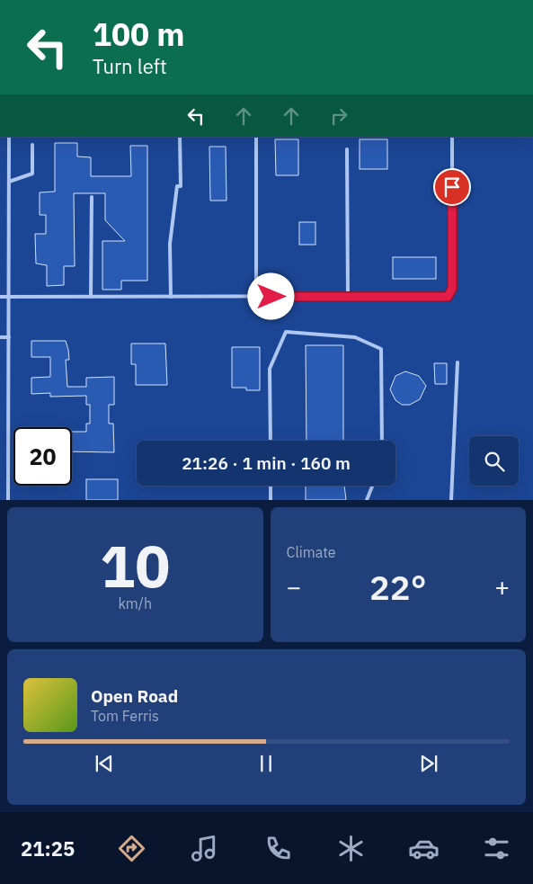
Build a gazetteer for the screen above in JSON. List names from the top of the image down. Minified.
{"page":{"turn":["100 m","Turn left"],"limit":"20","trip":"21:26 · 1 min · 160 m","tile":[["10","km/h"],"Climate"],"heat":["−","22°","+"],"song":["Open Road","Tom Ferris"],"tabs":"21:25"}}
